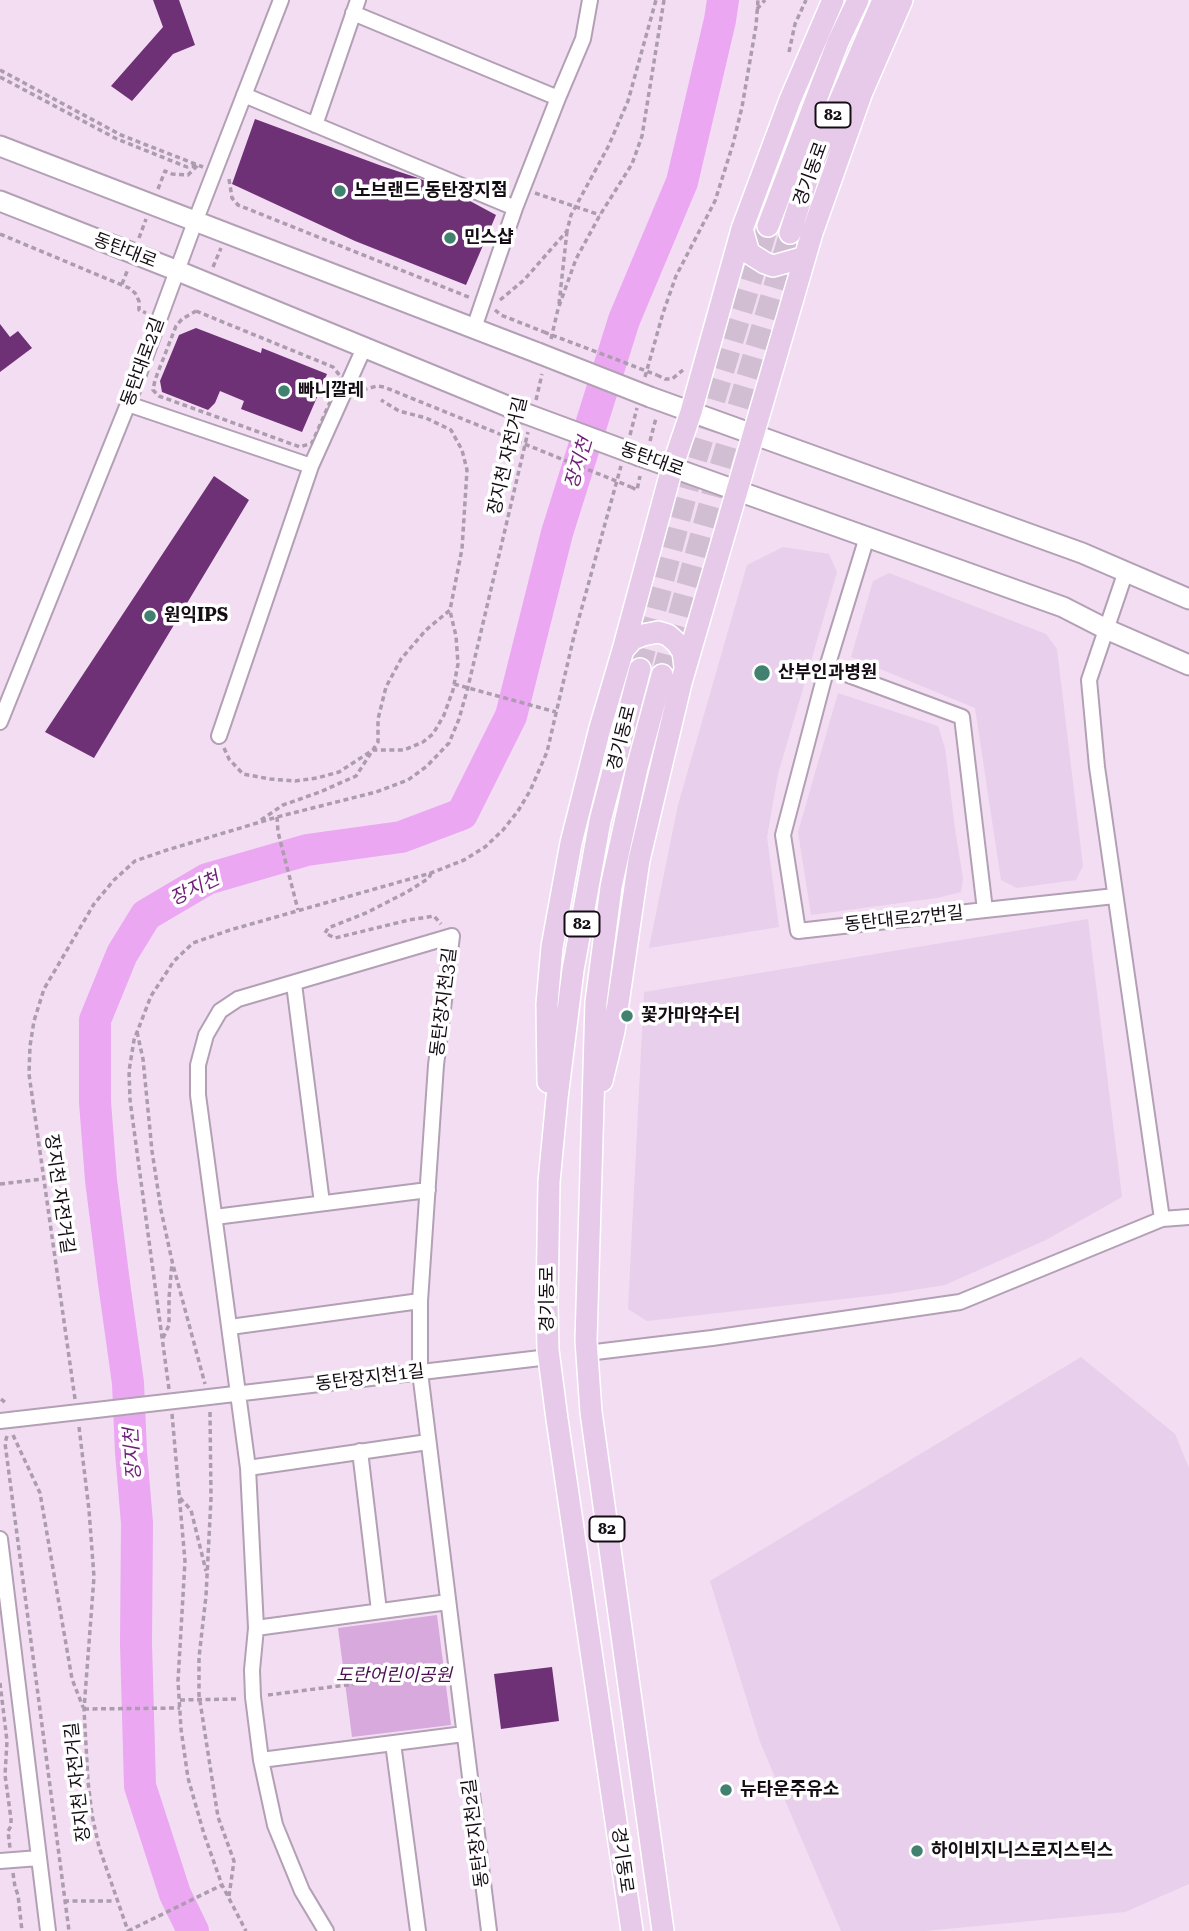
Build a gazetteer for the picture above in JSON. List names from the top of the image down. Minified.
{"streets":{"main road":["82","경기동로","동탄대로"],"street":["동탄대로2길","동탄대로27번길","동탄장지천3길","동탄장지천1길","동탄장지천2길"],"path":["장지천 자전거길"]},"crossings":[["경기동로","동탄장지천1길"],["동탄대로","동탄대로2길"],["동탄대로","장지천 자전거길"],["동탄대로","동탄대로27번길"],["동탄장지천3길","동탄장지천1길"],["동탄장지천3길","동탄장지천2길"],["동탄장지천1길","동탄장지천2길"]],"water":["장지천"],"parks":["도란어린이공원"],"places":["노브랜드 동탄장지점","민스샵","빠니깔레","원익IPS","산부인과병원","꽃가마약수터","뉴타운주유소","하이비지니스로지스틱스"]}
